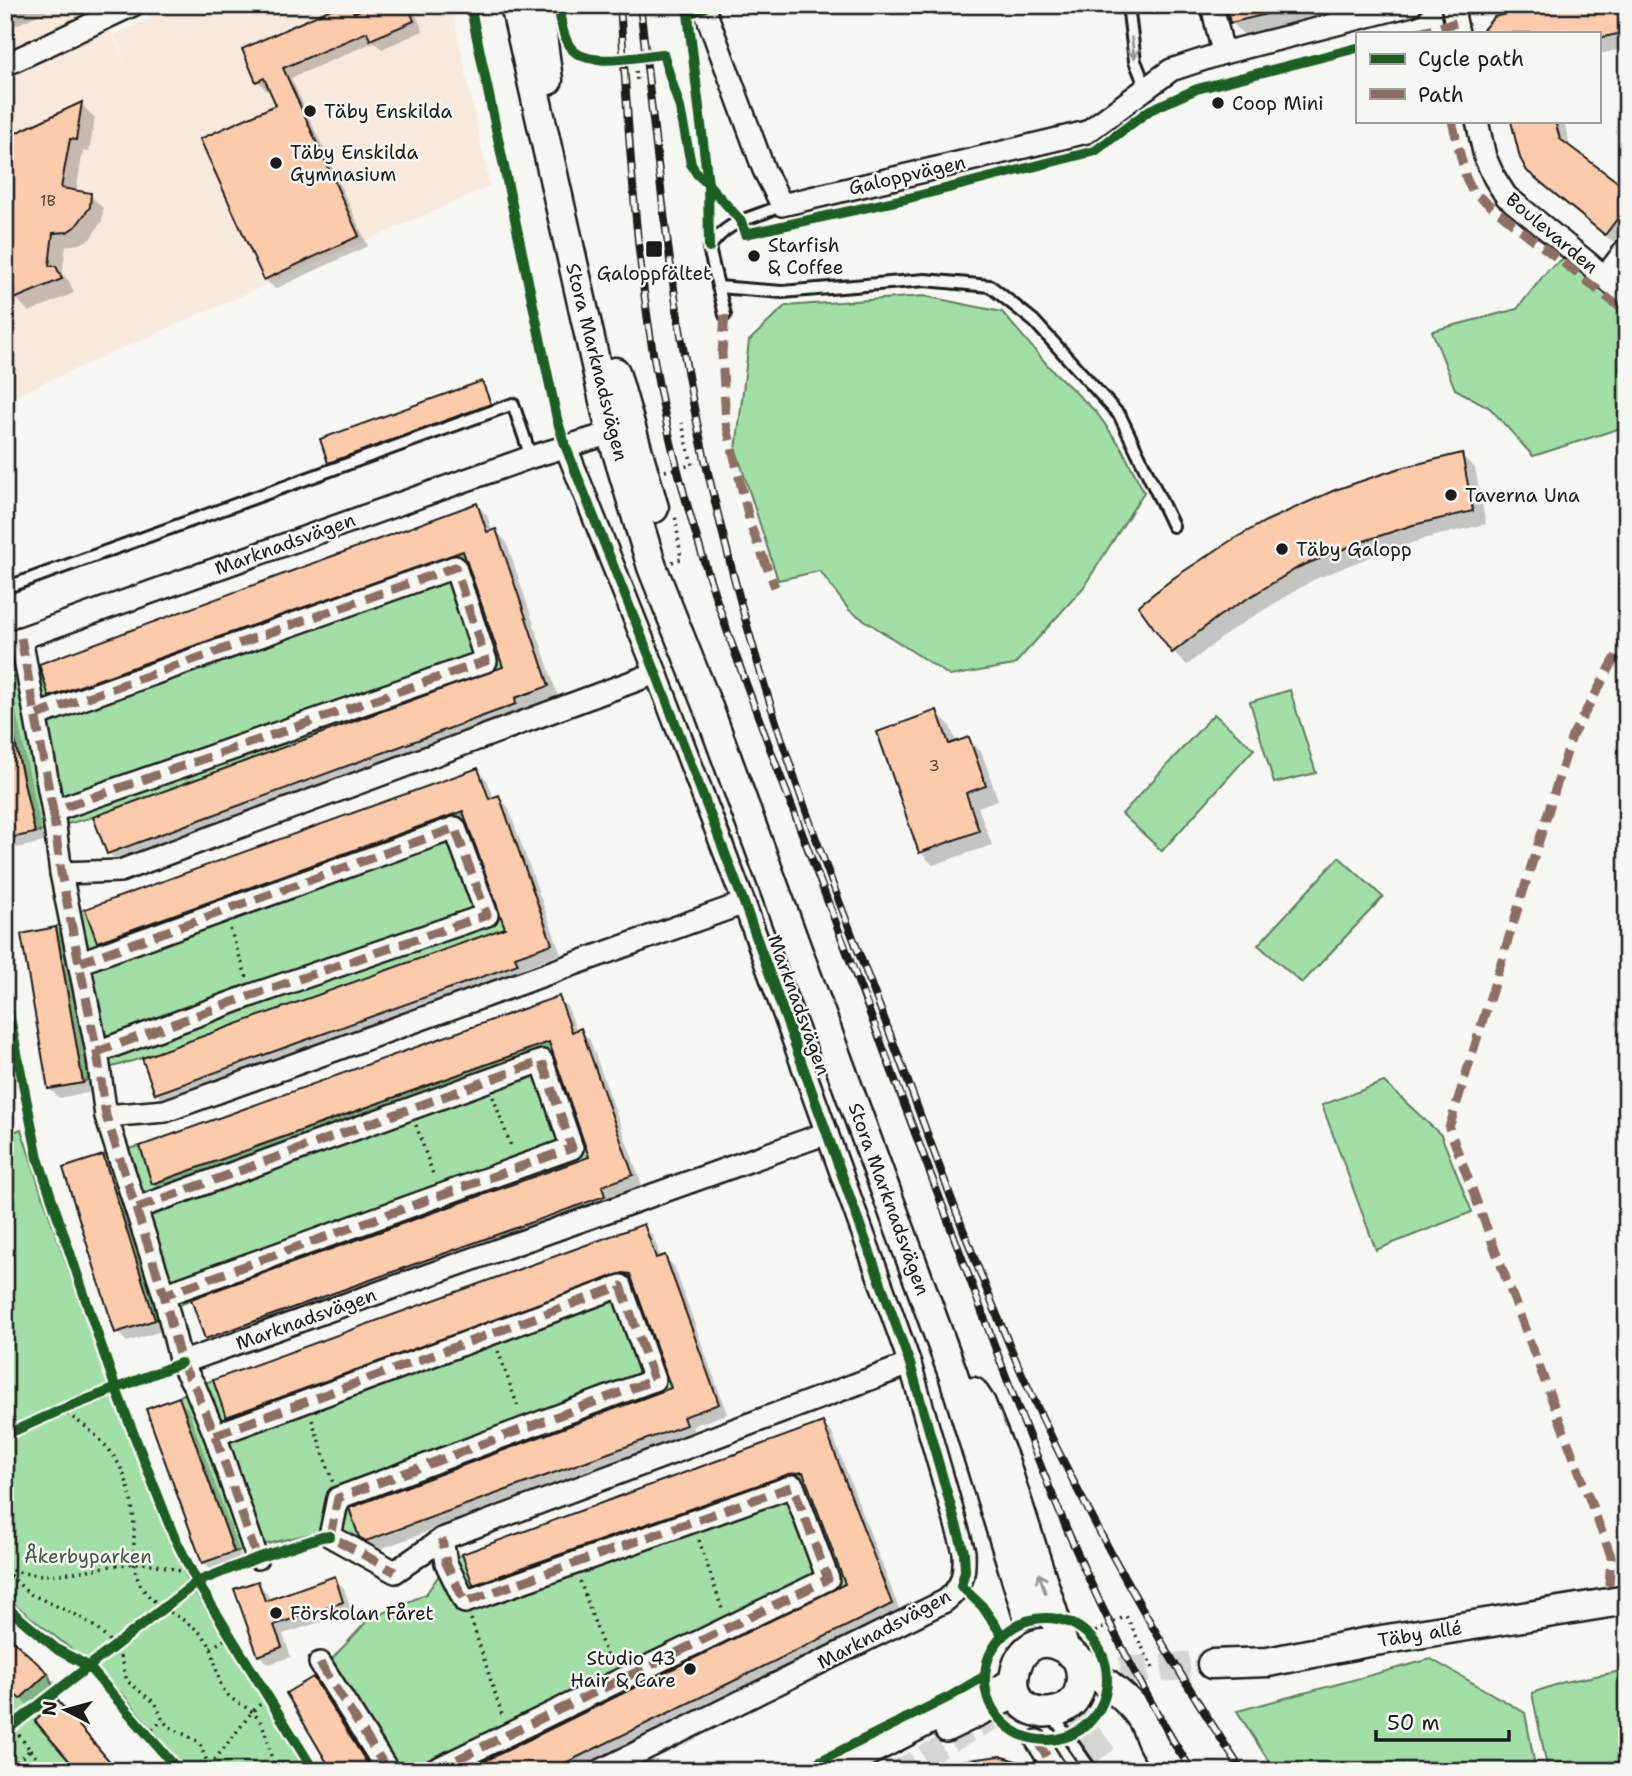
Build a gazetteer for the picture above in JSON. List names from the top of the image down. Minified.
{"streets":{"street":["Galoppvägen","Boulevarden","Stora Marknadsvägen","Marknadsvägen","Täby allé"]},"crossings":[["Stora Marknadsvägen","Marknadsvägen"]],"parks":["Åkerbyparken"],"places":{"other":["Coop Mini","Täby Enskilda","Täby Enskilda Gymnasium","Starfish & Coffee","Taverna Una","Täby Galopp","Förskolan Fåret","Studio 43 Hair & Care"],"transit":["Galoppfältet"]},"house_numbers":["1B","3"],"legend":["Cycle path","Path"],"scale_bar":"50 m","north":"left"}
